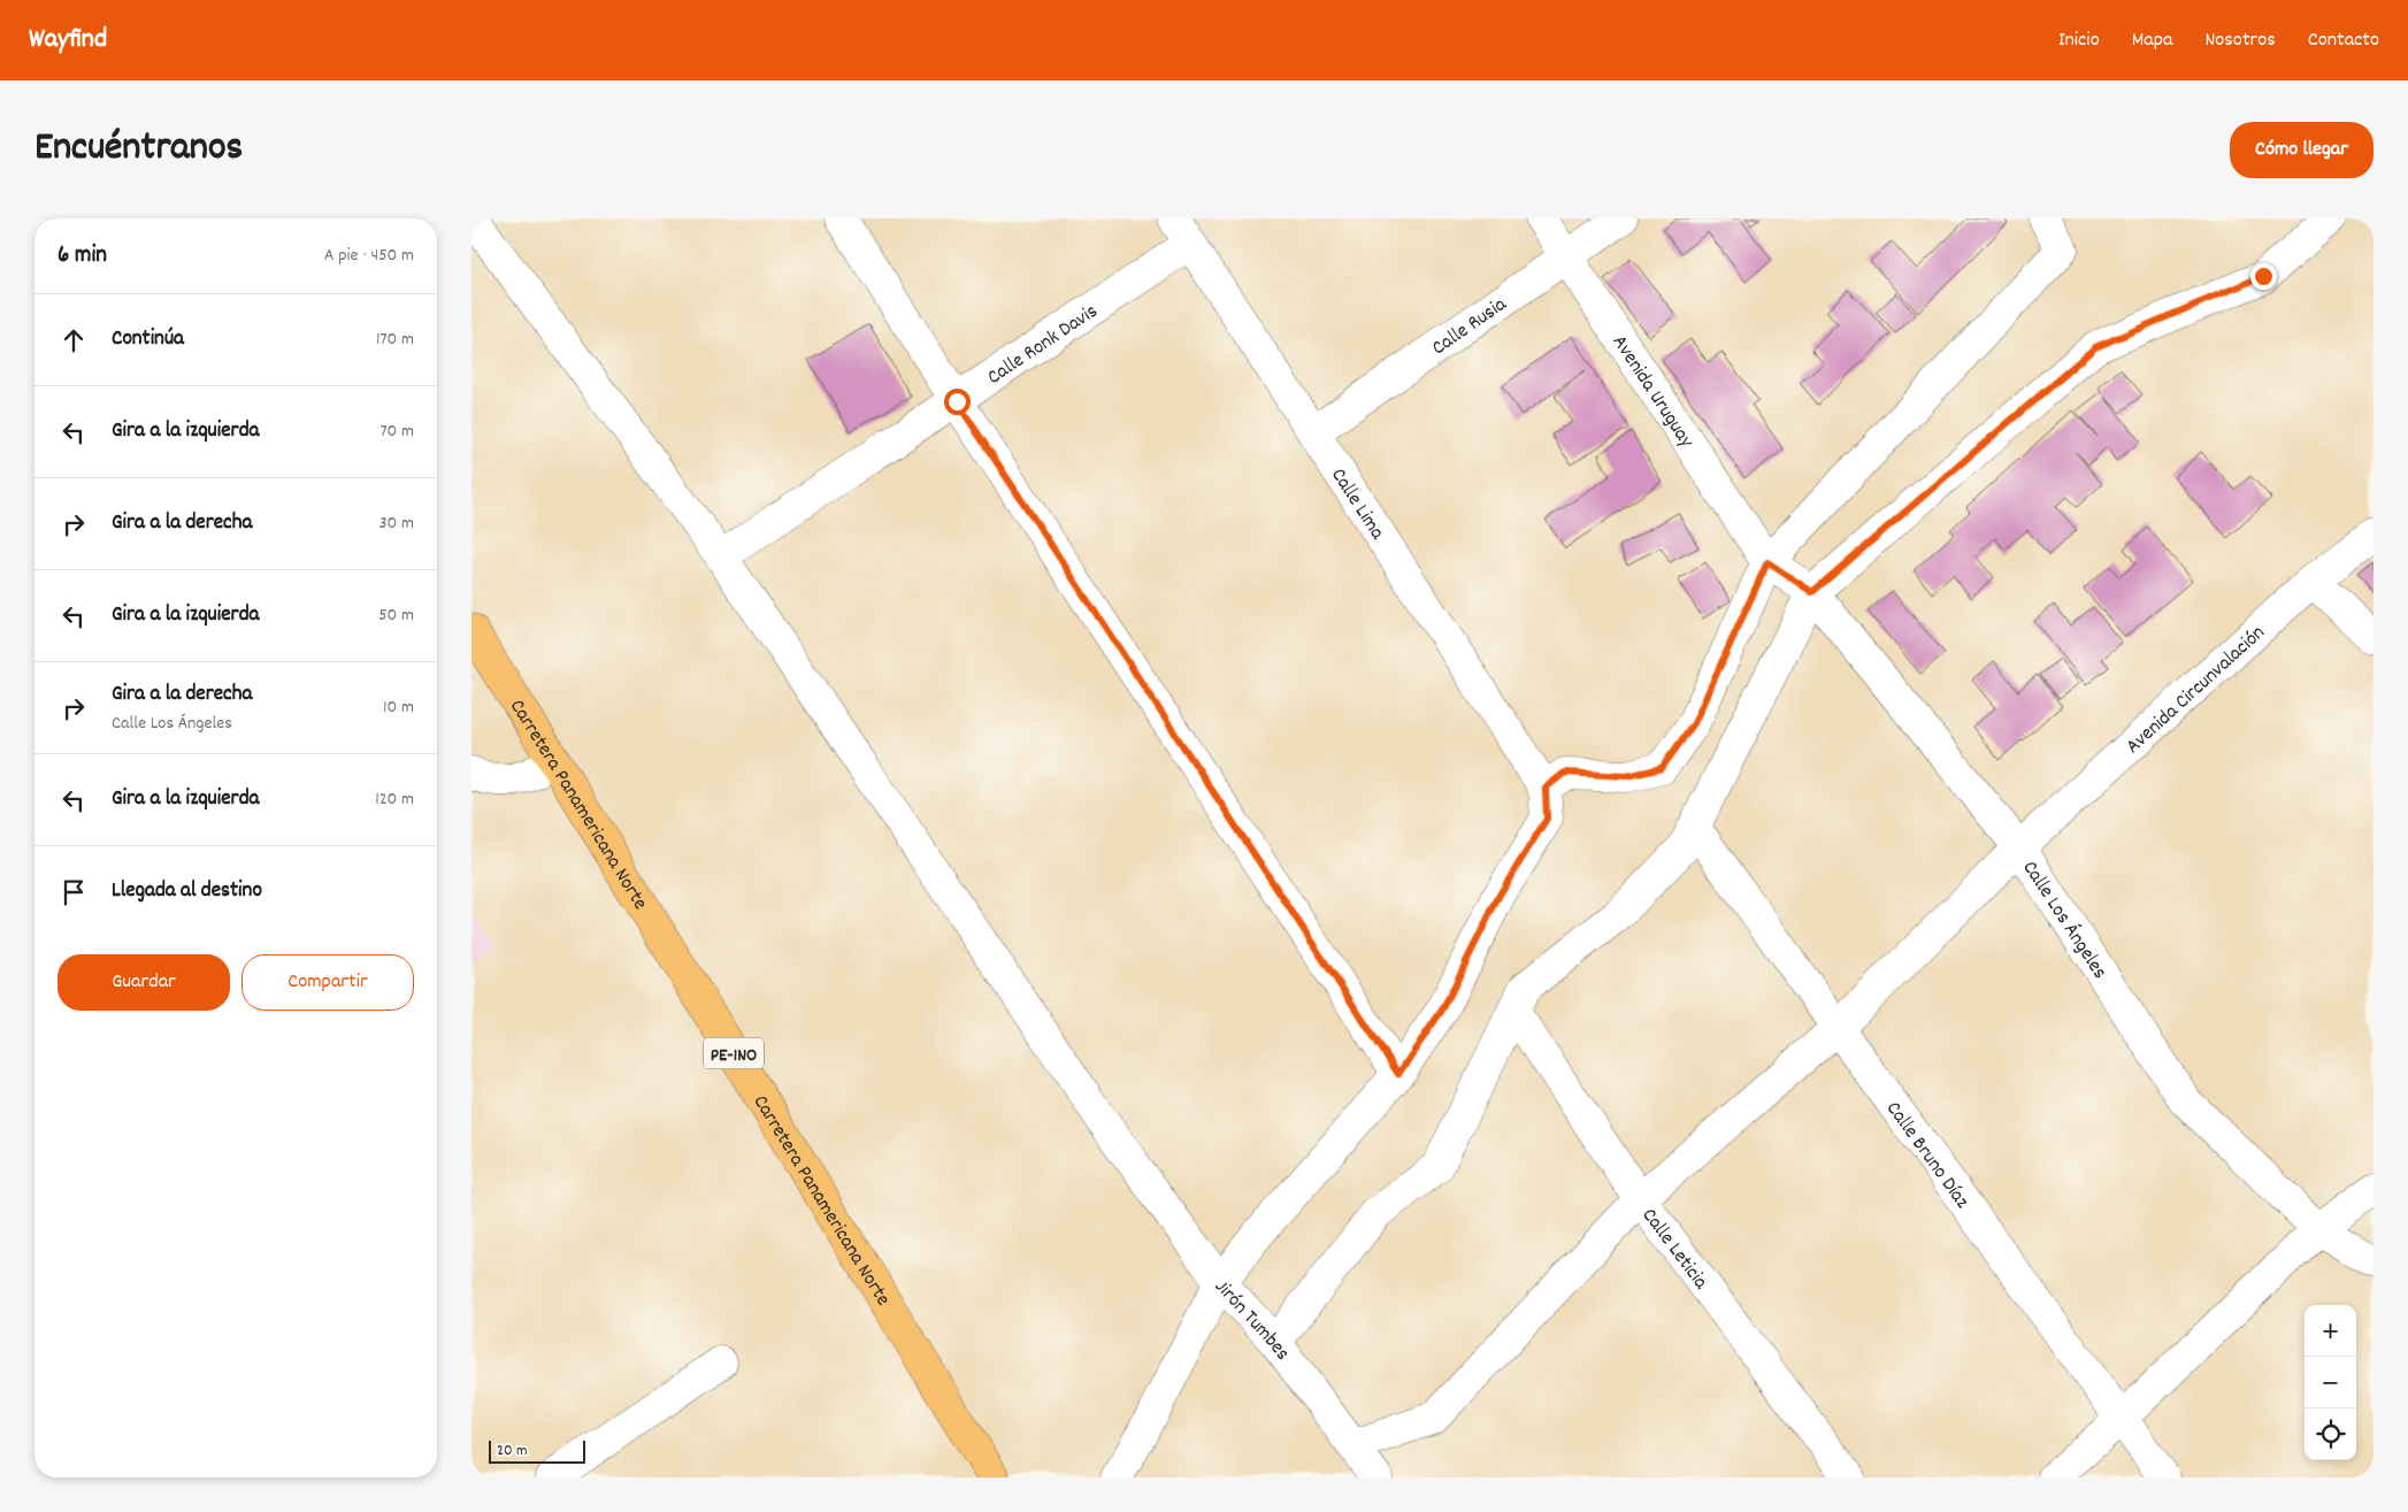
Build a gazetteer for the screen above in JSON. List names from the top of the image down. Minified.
{"streets":{"main road":["Carretera Panamericana Norte","PE-1NO"],"street":["Calle Rusia","Calle Ronk Davis","Avenida Uruguay","Calle Lima","Avenida Circunvalación","Calle Los Ángeles","Calle Bruno Díaz","Calle Leticia","Jirón Tumbes"]},"crossings":[["Calle Rusia","Avenida Uruguay"],["Calle Rusia","Calle Lima"],["Calle Ronk Davis","Calle Lima"],["Avenida Uruguay","Calle Los Ángeles"],["Avenida Circunvalación","Calle Los Ángeles"],["Avenida Circunvalación","Calle Bruno Díaz"],["Avenida Circunvalación","Calle Leticia"],["Avenida Circunvalación","Jirón Tumbes"]],"scale_bar":"20 m","page":{"header":"Wayfind","nav":["Inicio","Mapa","Nosotros","Contacto"],"title":"Encuéntranos","buttons":["Cómo llegar",["Guardar","Compartir"]],"heading":["6 min","A pie · 450 m"],"list":[["Continúa","170 m"],["Gira a la izquierda","70 m"],["Gira a la derecha","30 m"],["Gira a la izquierda","50 m"],["Gira a la derecha","Calle Los Ángeles","10 m"],["Gira a la izquierda","120 m"],"Llegada al destino"],"map_buttons":["+","−"],"scale":"20 m"}}
